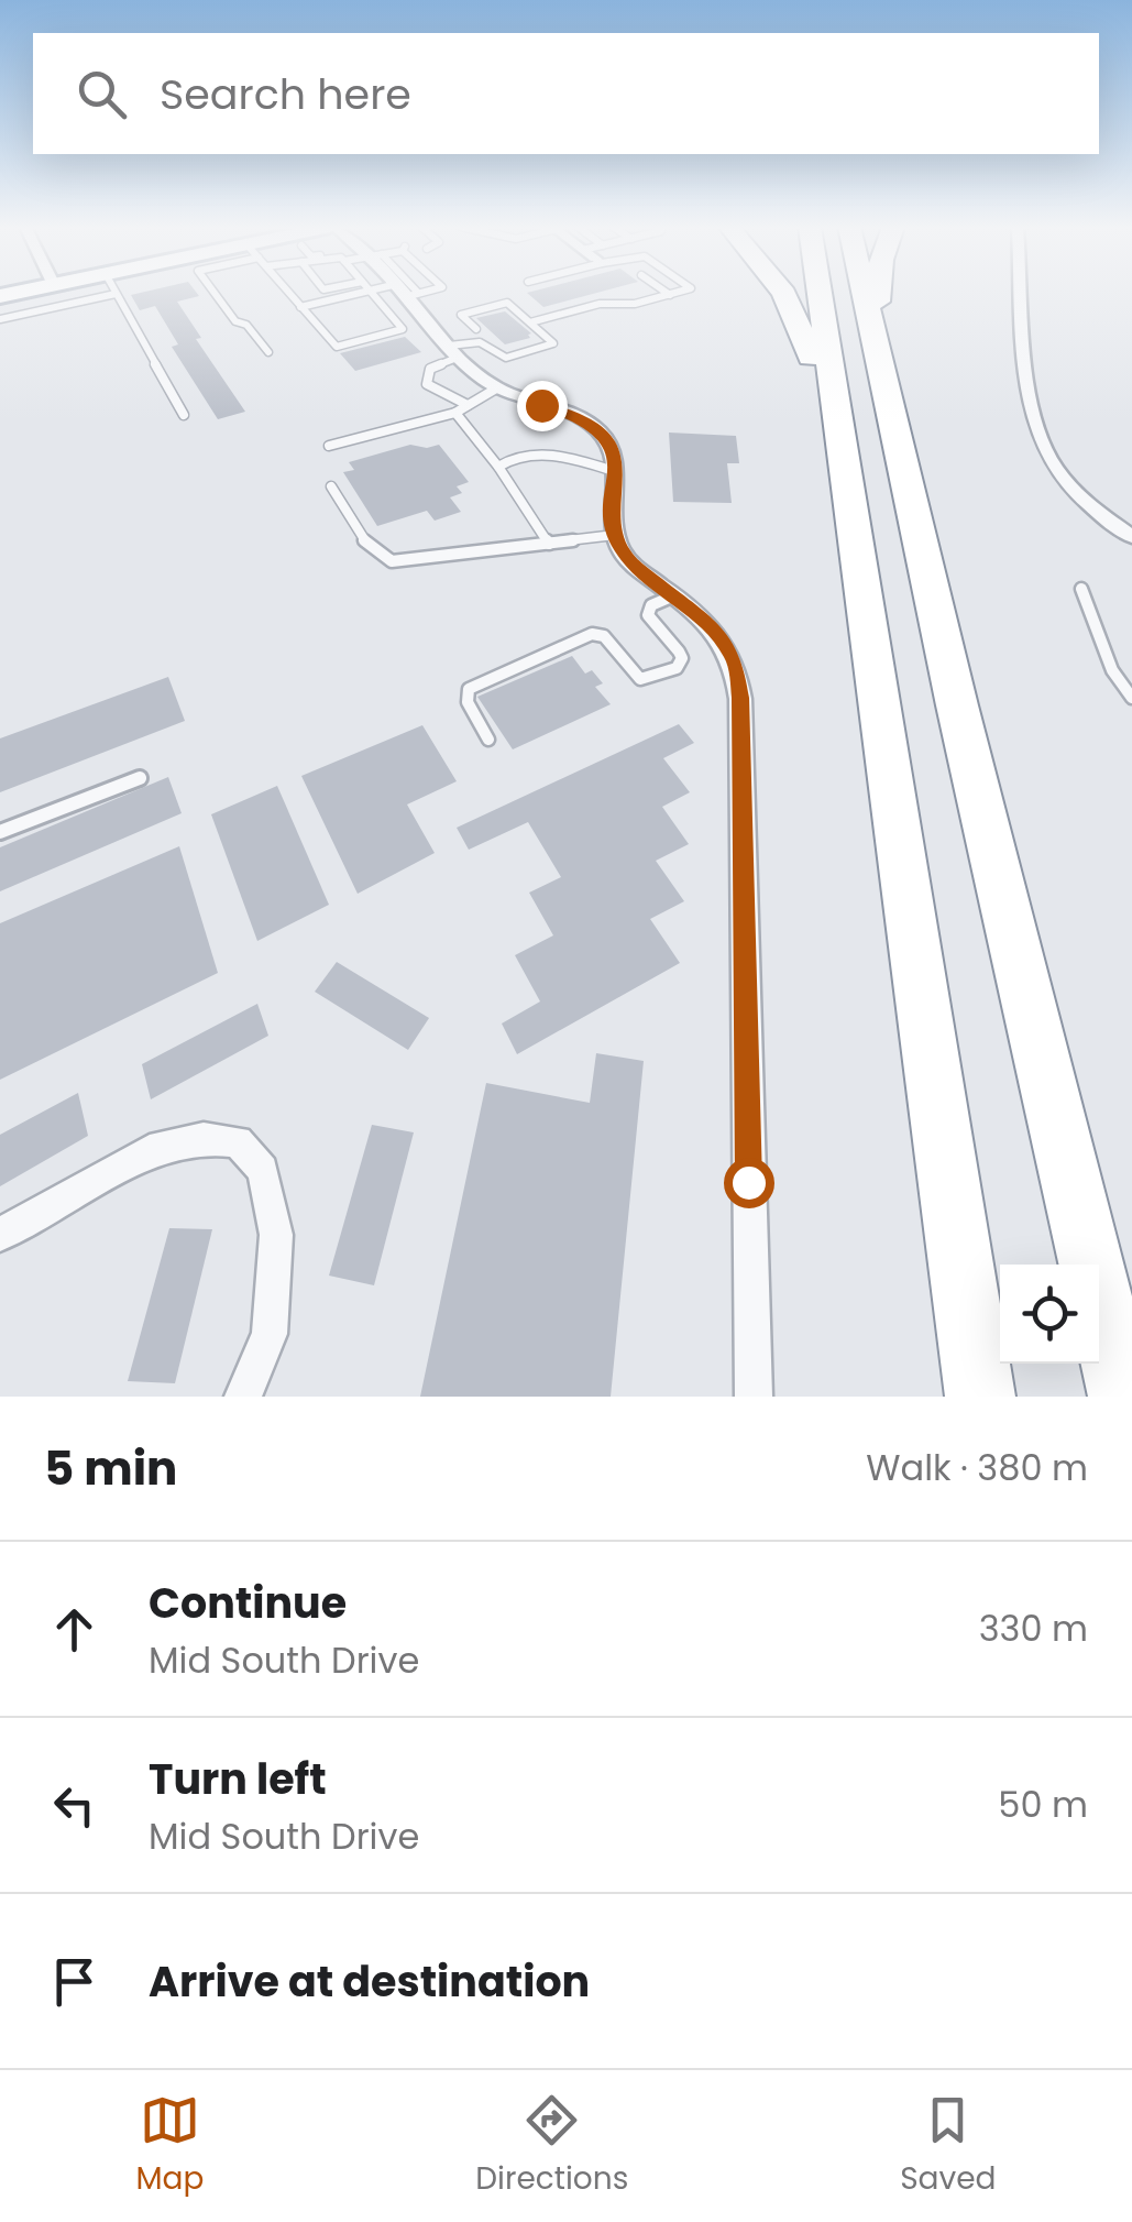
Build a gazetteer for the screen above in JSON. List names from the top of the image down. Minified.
{"page":{"search":"Search here","heading":["5 min","Walk · 380 m"],"list":[["Continue","Mid South Drive","330 m"],["Turn left","Mid South Drive","50 m"],"Arrive at destination"],"nav":["Map","Directions","Saved"]}}
